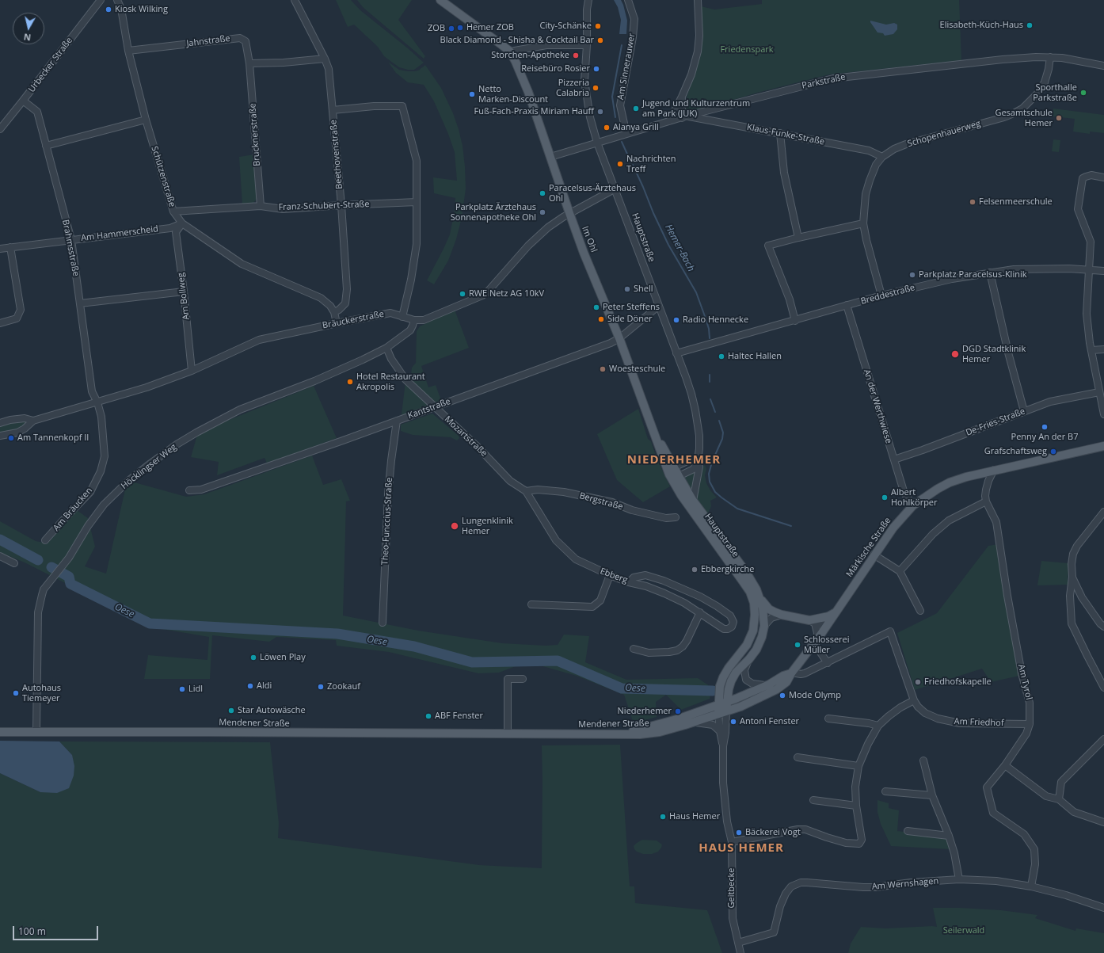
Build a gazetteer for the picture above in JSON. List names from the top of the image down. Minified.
{"streets":{"main road":["Hauptstraße","Im Ohl","Märkische Straße","Mendener Straße"],"street":["Jahnstraße","Urbecker Straße","Am Sinnerauwer","Parkstraße","Schopenhauerweg","Brucknerstraße","Klaus-Funke-Straße","Beethovenstraße","Schützenstraße","Franz-Schubert-Straße","Am Hammerscheid","Brahmsstraße","Breddestraße","Am Bollweg","Bräuckerstraße","An der Werthwiese","Kantstraße","De-Fries-Straße","Mozartstraße","Höcklingser Weg","Bergstraße","Am Bräucken","Theo-Funccius-Straße","Ebberg","Am Tyrol","Am Friedhof","Am Wernshagen","Geitbecke"]},"crossings":[["Jahnstraße","Brucknerstraße"],["Jahnstraße","Schützenstraße"],["Urbecker Straße","Brahmsstraße"],["Am Sinnerauwer","Parkstraße"],["Parkstraße","Schopenhauerweg"],["Parkstraße","Klaus-Funke-Straße"],["Parkstraße","Hauptstraße"],["Parkstraße","Im Ohl"],["Schopenhauerweg","Klaus-Funke-Straße"],["Brucknerstraße","Franz-Schubert-Straße"],["Beethovenstraße","Schützenstraße"],["Beethovenstraße","Franz-Schubert-Straße"],["Schützenstraße","Franz-Schubert-Straße"],["Schützenstraße","Am Hammerscheid"],["Schützenstraße","Am Bollweg"],["Schützenstraße","Bräuckerstraße"],["Am Hammerscheid","Brahmsstraße"],["Am Hammerscheid","Am Bollweg"],["Hauptstraße","Im Ohl"],["Hauptstraße","Breddestraße"],["Hauptstraße","Bräuckerstraße"],["Hauptstraße","Kantstraße"],["Hauptstraße","Märkische Straße"],["Hauptstraße","Mendener Straße"],["Hauptstraße","Geitbecke"],["Im Ohl","Bräuckerstraße"],["Im Ohl","Kantstraße"],["Brahmsstraße","Bräuckerstraße"],["Brahmsstraße","Am Bräucken"],["Breddestraße","An der Werthwiese"],["Am Bollweg","Bräuckerstraße"],["Bräuckerstraße","Höcklingser Weg"],["Bräuckerstraße","Am Bräucken"],["An der Werthwiese","De-Fries-Straße"],["An der Werthwiese","Märkische Straße"],["Kantstraße","Mozartstraße"],["Kantstraße","Theo-Funccius-Straße"],["Mozartstraße","Höcklingser Weg"],["Mozartstraße","Bergstraße"],["Mozartstraße","Ebberg"],["Höcklingser Weg","Mendener Straße"],["Bergstraße","Ebberg"],["Märkische Straße","Am Tyrol"],["Märkische Straße","Mendener Straße"],["Märkische Straße","Geitbecke"],["Am Tyrol","Am Friedhof"],["Am Tyrol","Am Wernshagen"],["Mendener Straße","Geitbecke"],["Am Wernshagen","Geitbecke"]],"districts":["NIEDERHEMER","HAUS HEMER"],"water":["Hemer-Bach","Oese"],"parks":["Friedenspark","Seilerwald"],"places":["Kiosk Wilking","Elisabeth-Küch-Haus","City-Schänke","Hemer ZOB","ZOB","Black Diamond - Shisha & Cocktail Bar","Storchen-Apotheke","Reisebüro Rosier","Pizzeria Calabria","Sporthalle Parkstraße","Netto Marken-Discount","Jugend und Kulturzentrum am Park (JUK)","Fuß-Fach-Praxis Miriam Hauff","Gesamtschule Hemer","Alanya Grill","Nachrichten Treff","Paracelsus-Ärztehaus Ohl","Felsenmeerschule","Parkplatz Ärztehaus Sonnenapotheke Ohl","Parkplatz Paracelsus-Klinik","Shell","RWE Netz AG 10kV","Peter Steffens","Side Döner","Radio Hennecke","DGD Stadtklinik Hemer","Haltec Hallen","Woesteschule","Hotel Restaurant Akropolis","Penny An der B7","Am Tannenkopf II","Grafschaftsweg","Albert Hohlkörper","Lungenklinik Hemer","Ebbergkirche","Schlosserei Müller","Löwen Play","Friedhofskapelle","Aldi","Zookauf","Lidl","Autohaus Tiemeyer","Mode Olymp","Star Autowäsche","Niederhemer","ABF Fenster","Antoni Fenster","Haus Hemer","Bäckerei Vogt"],"scale_bar":"100 m","north":"bottom"}
